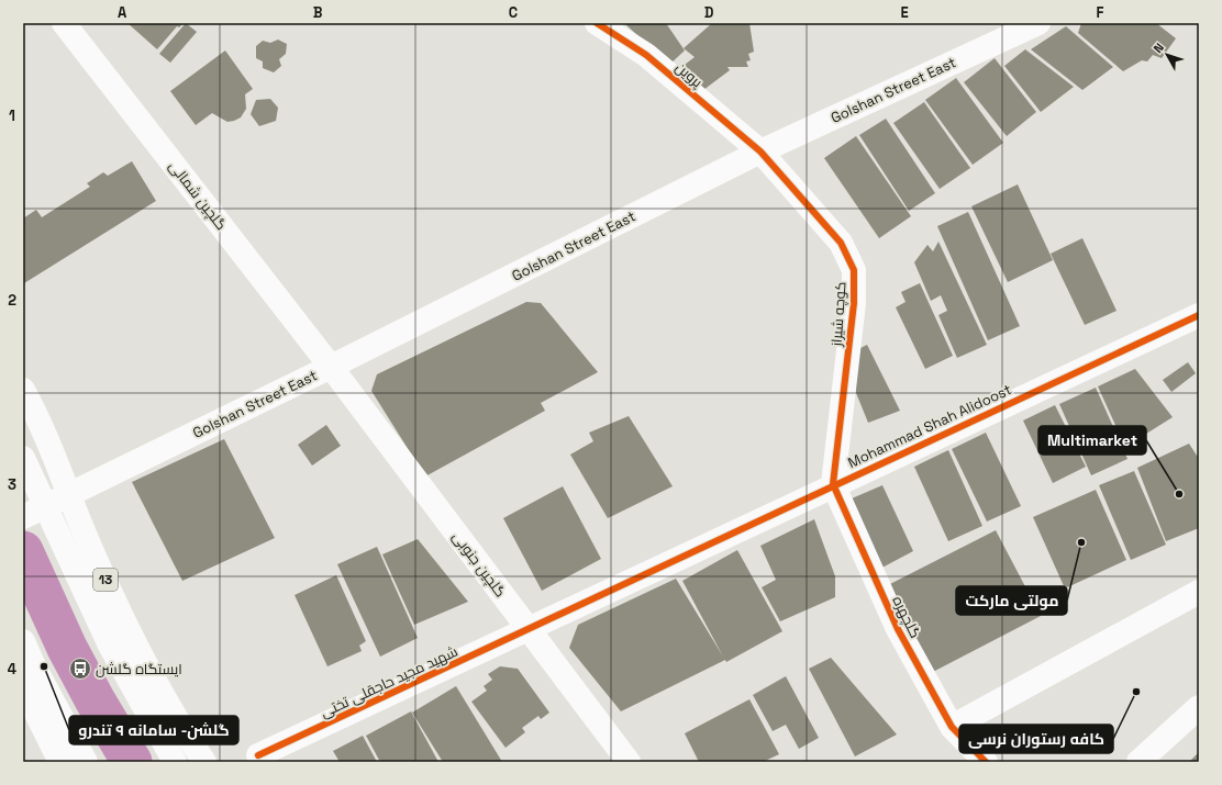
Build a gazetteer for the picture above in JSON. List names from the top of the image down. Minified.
{"streets":{"main road":["پروین","Golshan Street East","گلچین شمالی","کوچه شیراز","Mohammad Shah Alidoost","گلچین جنوبی","13","گلچهره","شهید مجید حاجقلی تختی"]},"crossings":[["پروین","Golshan Street East"],["پروین","کوچه شیراز"],["Golshan Street East","گلچین شمالی"],["Golshan Street East","کوچه شیراز"],["Golshan Street East","گلچین جنوبی"],["گلچین شمالی","گلچین جنوبی"],["کوچه شیراز","Mohammad Shah Alidoost"],["کوچه شیراز","گلچهره"],["Mohammad Shah Alidoost","گلچین جنوبی"],["Mohammad Shah Alidoost","گلچهره"],["Mohammad Shah Alidoost","شهید مجید حاجقلی تختی"],["گلچین جنوبی","شهید مجید حاجقلی تختی"]],"places":{"other":["Multimarket","مولتی مارکت","گلشن- سامانه ۹ تندرو","کافه رستوران نرسی"],"bus stop":["ایستگاه گلشن"]},"north":"top left","grid":{"columns":["A","B","C","D","E","F"],"rows":["1","2","3","4"]}}
